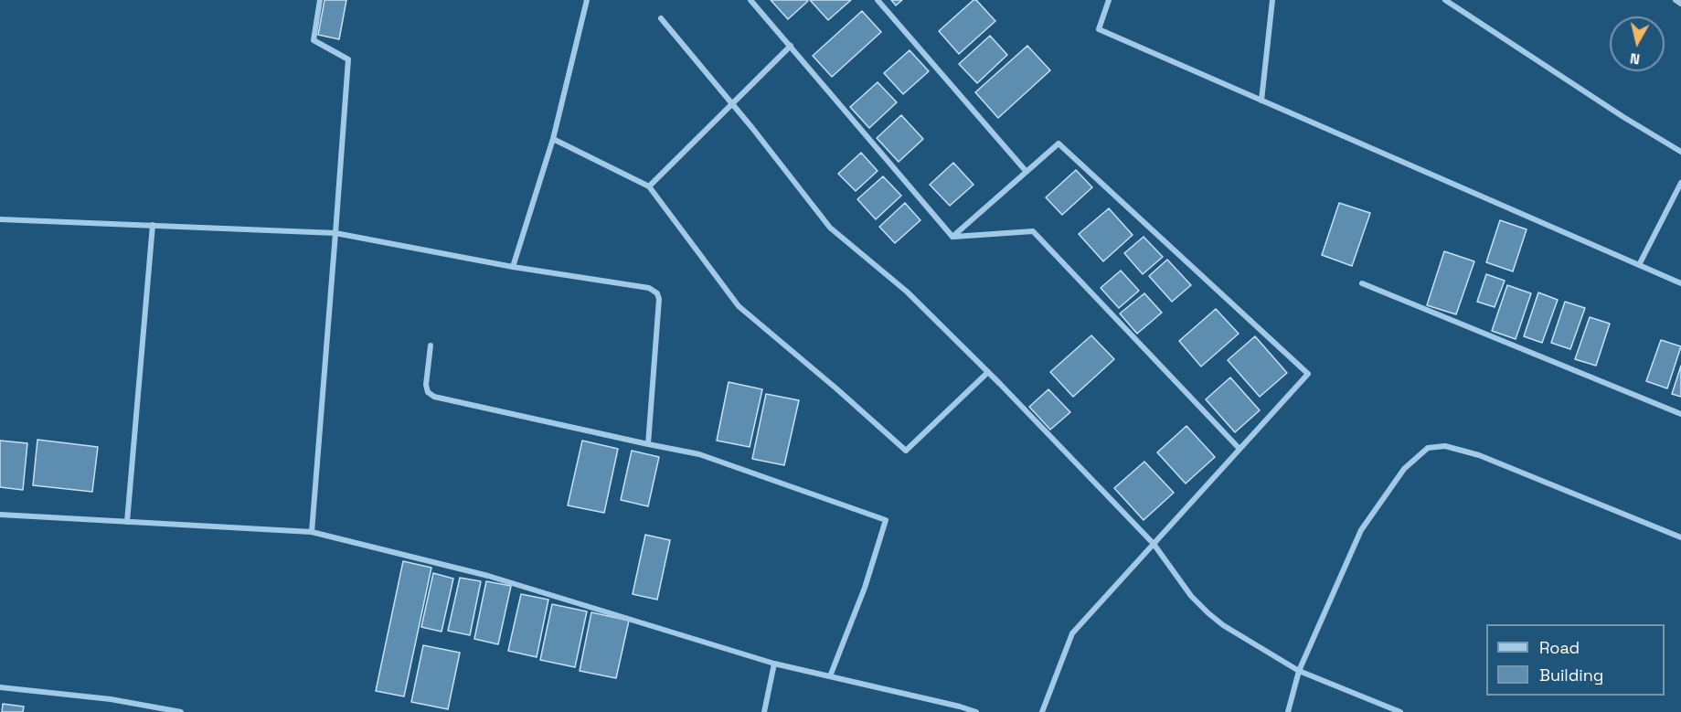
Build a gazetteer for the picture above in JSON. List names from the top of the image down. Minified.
{"legend":["Road","Building"],"north":"bottom"}
